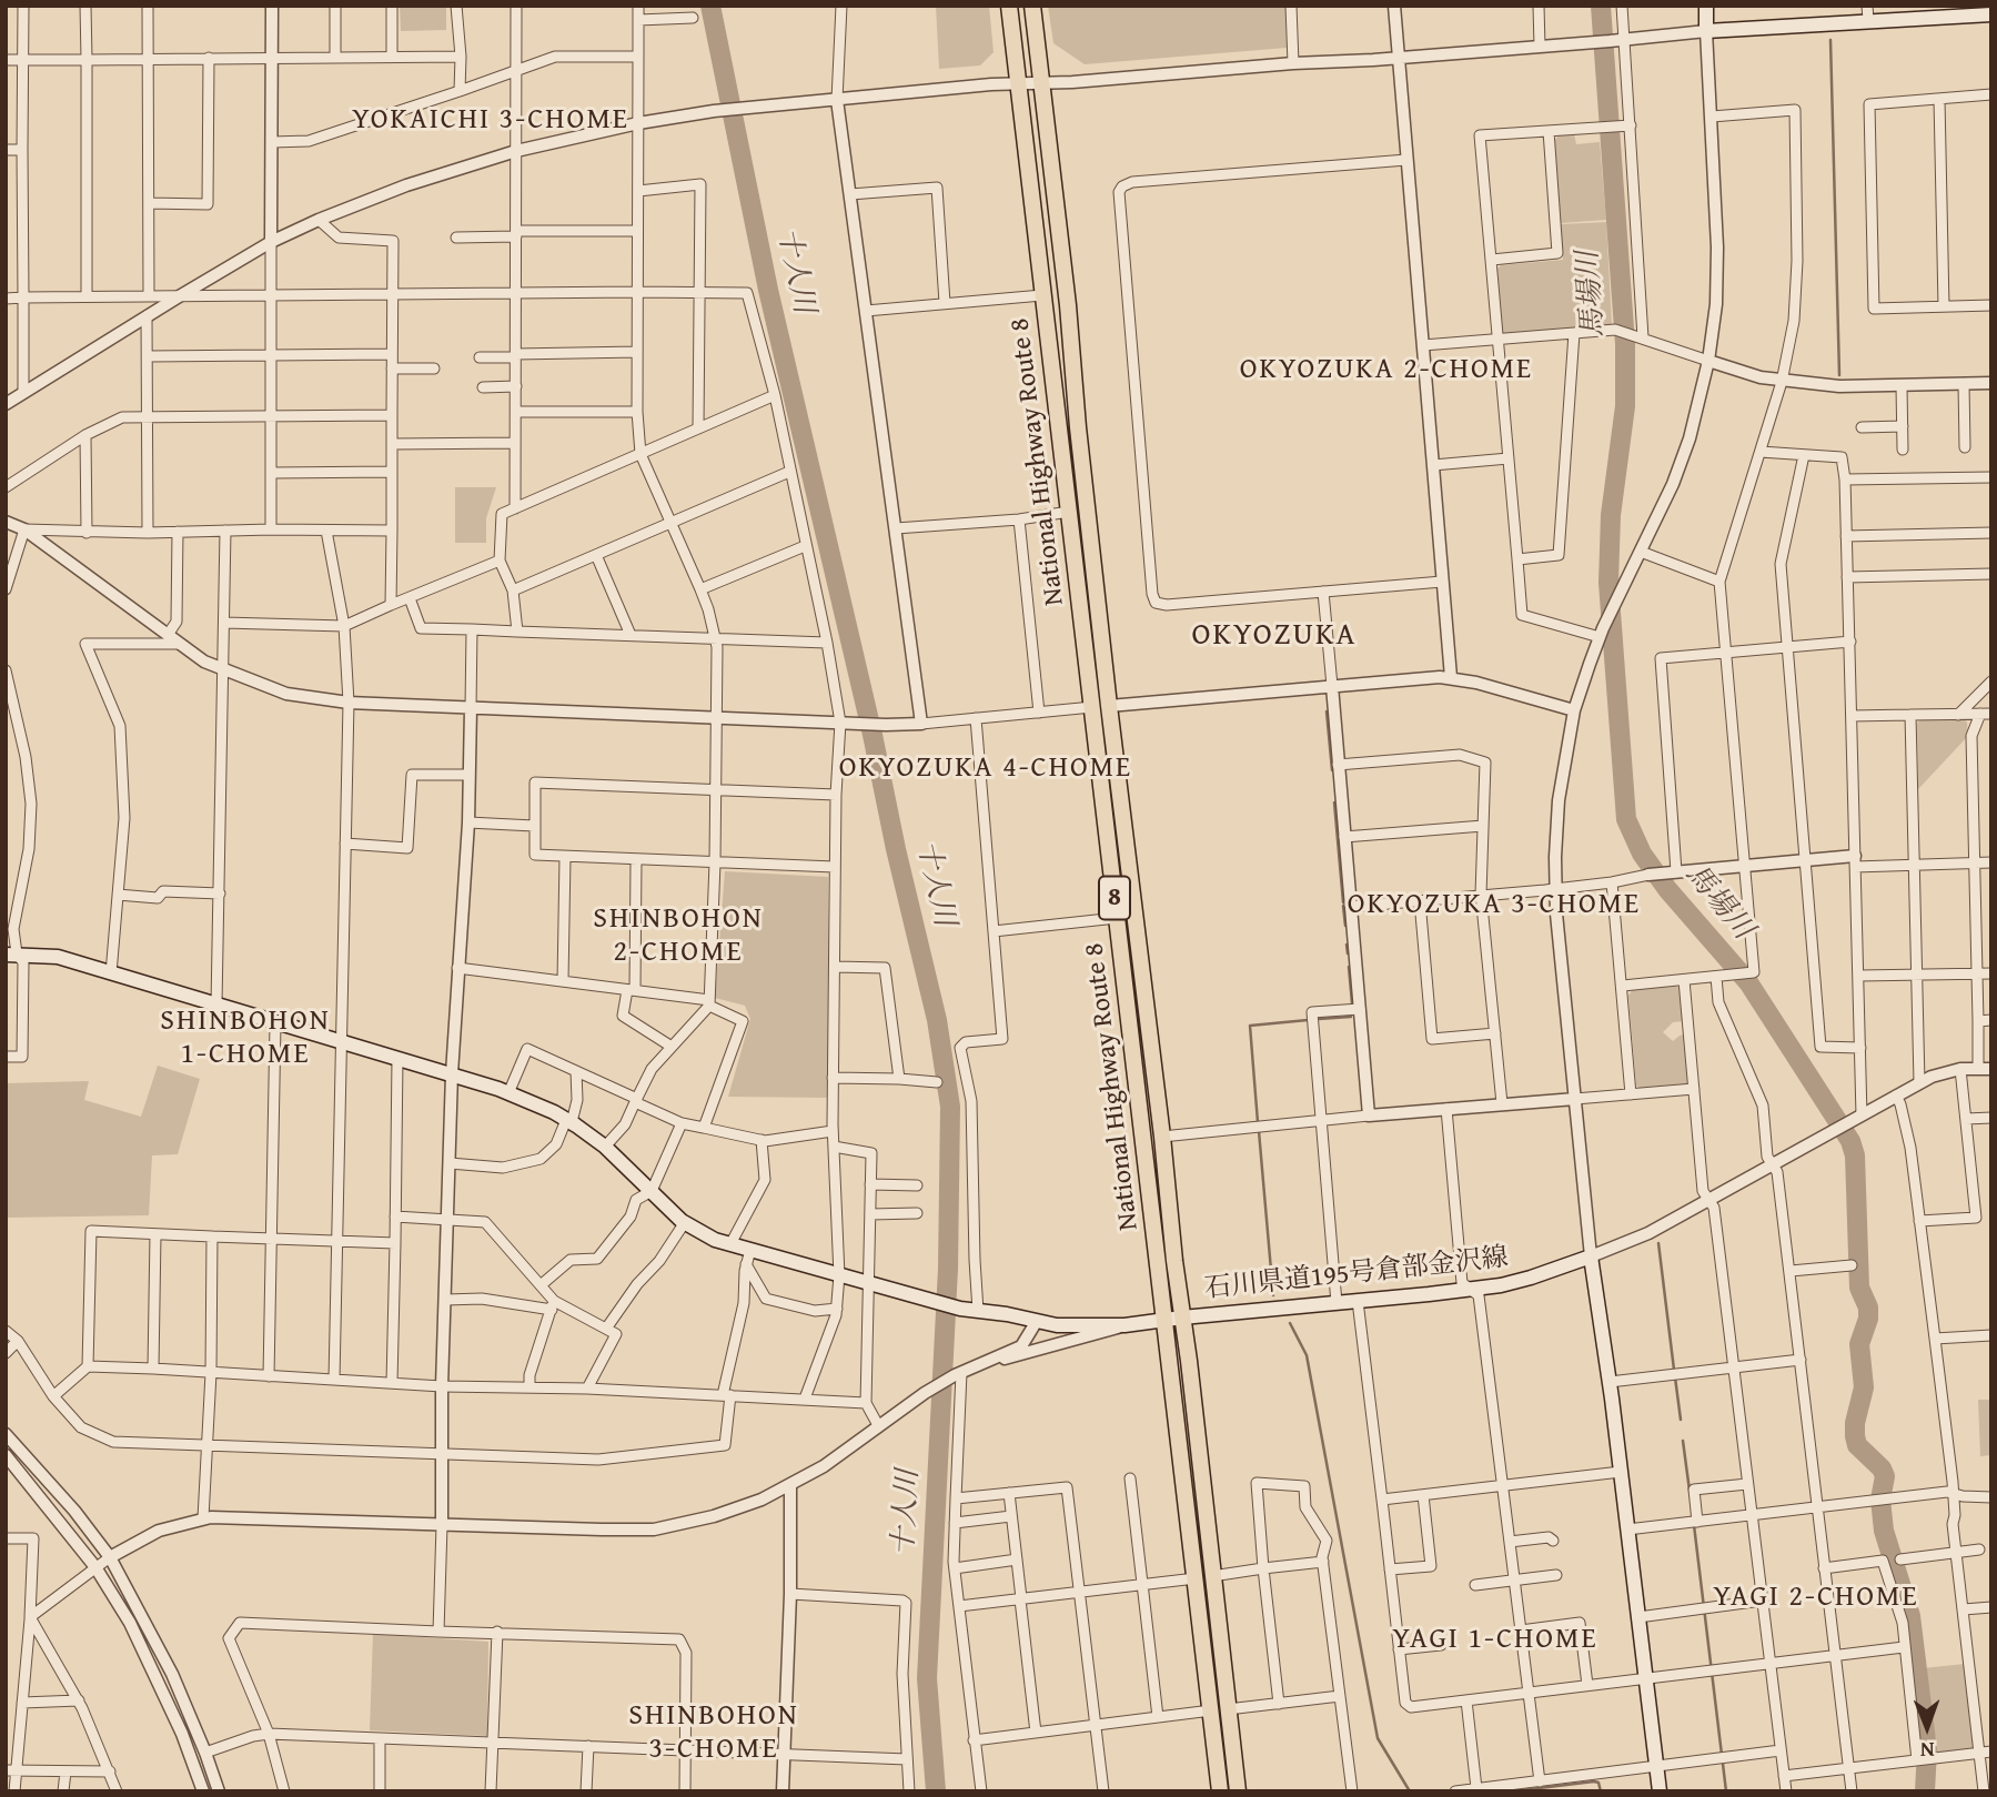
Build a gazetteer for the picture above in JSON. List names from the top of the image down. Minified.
{"streets":{"highway":["National Highway Route 8","8"],"main road":["石川県道195号倉部金沢線"]},"crossings":[["National Highway Route 8","石川県道195号倉部金沢線"]],"districts":["YOKAICHI 3-CHOME","OKYOZUKA 2-CHOME","OKYOZUKA","OKYOZUKA 4-CHOME","OKYOZUKA 3-CHOME","SHINBOHON 2-CHOME","SHINBOHON 1-CHOME","YAGI 2-CHOME","YAGI 1-CHOME","SHINBOHON 3-CHOME"],"water":["十人川","馬場川"],"north":"bottom"}
